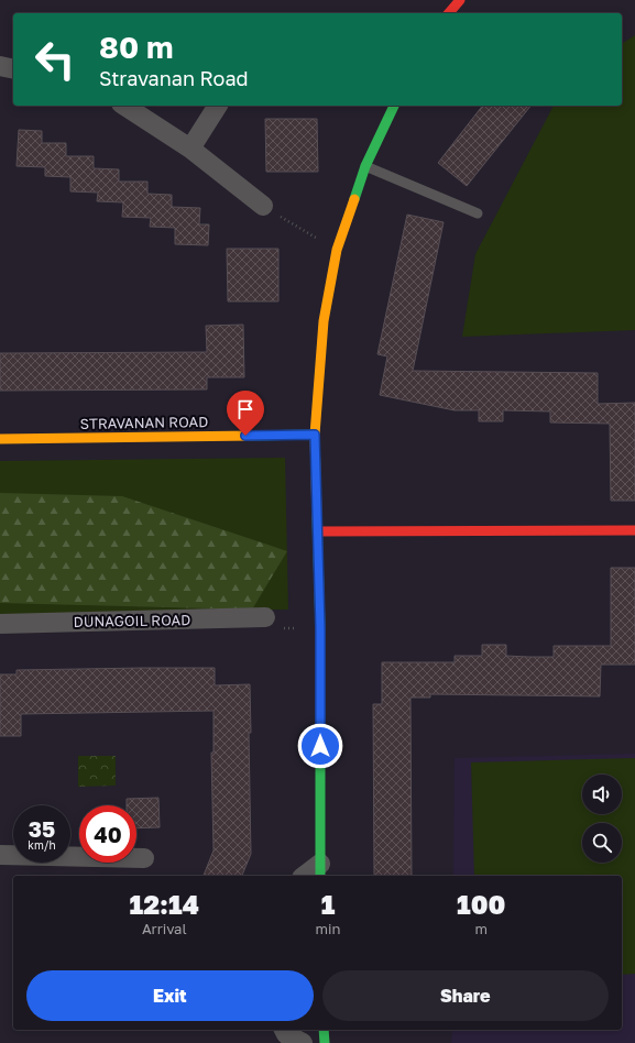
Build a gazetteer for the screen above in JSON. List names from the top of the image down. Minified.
{"streets":{"street":["STRAVANAN ROAD","DUNAGOIL ROAD"]},"page":{"turn":["80 m","Stravanan Road"],"speed":"35 km/h","limit":"40","eta":["12:14","Arrival","1","min","100","m"],"buttons":["Exit","Share"]}}
